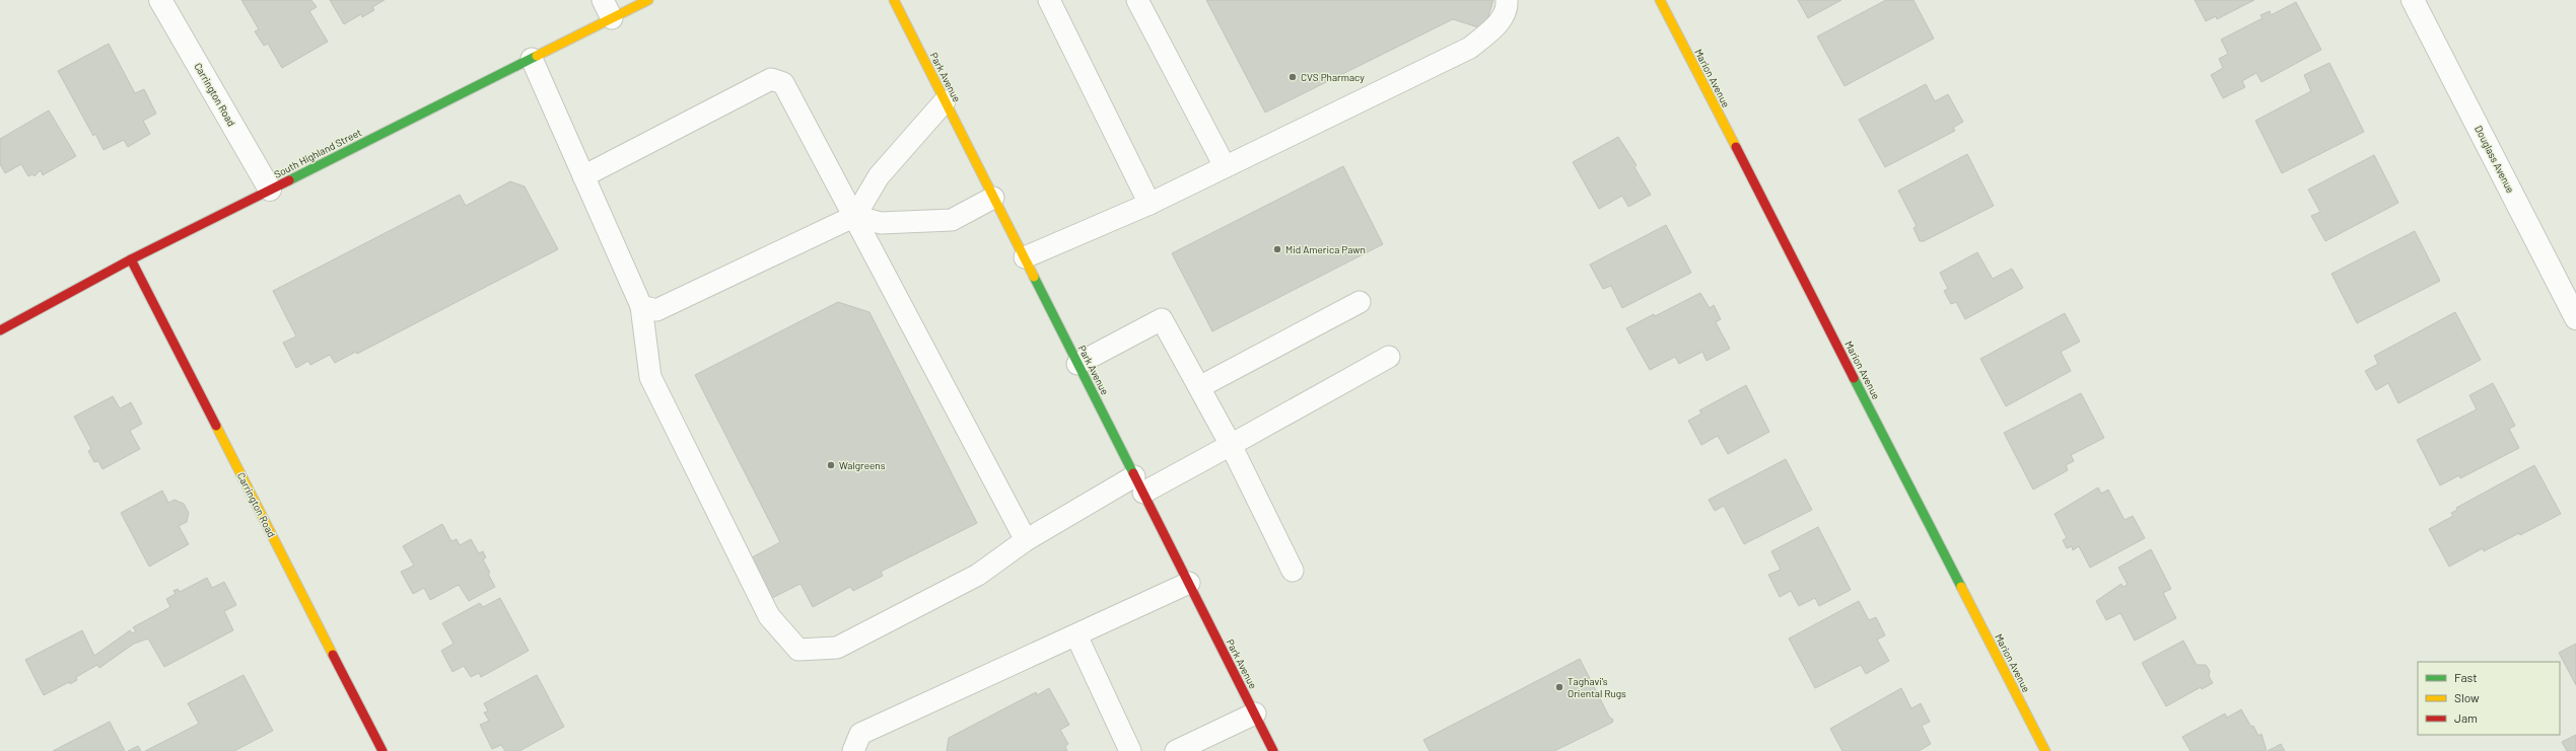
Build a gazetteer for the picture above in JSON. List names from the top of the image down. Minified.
{"streets":{"main road":["Park Avenue","Marion Avenue","Carrington Road","South Highland Street"],"street":["Douglass Avenue"]},"crossings":[["Carrington Road","South Highland Street"]],"places":["CVS Pharmacy","Mid America Pawn","Walgreens","Taghavi's Oriental Rugs"],"legend":["Fast","Slow","Jam"]}
